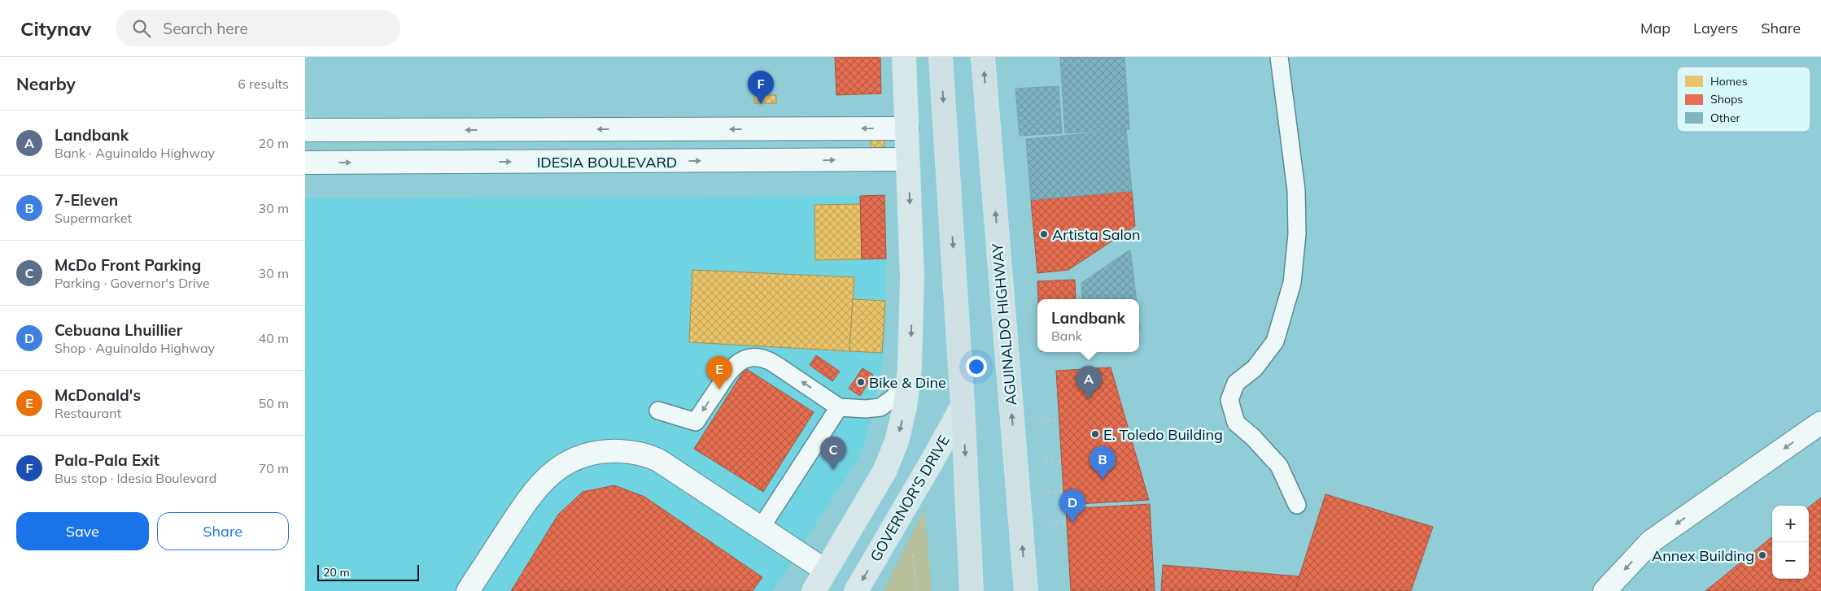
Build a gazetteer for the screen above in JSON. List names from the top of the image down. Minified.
{"streets":{"highway":["AGUINALDO HIGHWAY"],"main road":["GOVERNOR'S DRIVE"],"street":["IDESIA BOULEVARD"]},"places":["Artista Salon","Bike & Dine","E. Toledo Building","Annex Building"],"legend":["Homes","Shops","Other"],"scale_bar":"20 m","page":{"header":"Citynav","search":"Search here","nav":["Map","Layers","Share"],"heading":["Nearby","6 results"],"pins":["F","E","A","C","B","D"],"list":[{"mark":"A","name":"Landbank","note":"Bank · Aguinaldo Highway","value":"20 m"},{"mark":"B","name":"7-Eleven","note":"Supermarket","value":"30 m"},{"mark":"C","name":"McDo Front Parking","note":"Parking · Governor's Drive","value":"30 m"},{"mark":"D","name":"Cebuana Lhuillier","note":"Shop · Aguinaldo Highway","value":"40 m"},{"mark":"E","name":"McDonald's","note":"Restaurant","value":"50 m"},{"mark":"F","name":"Pala-Pala Exit","note":"Bus stop · Idesia Boulevard","value":"70 m"}],"popup":["Landbank","Bank"],"buttons":["Save","Share"],"map_buttons":["+","−"],"scale":"20 m"}}
